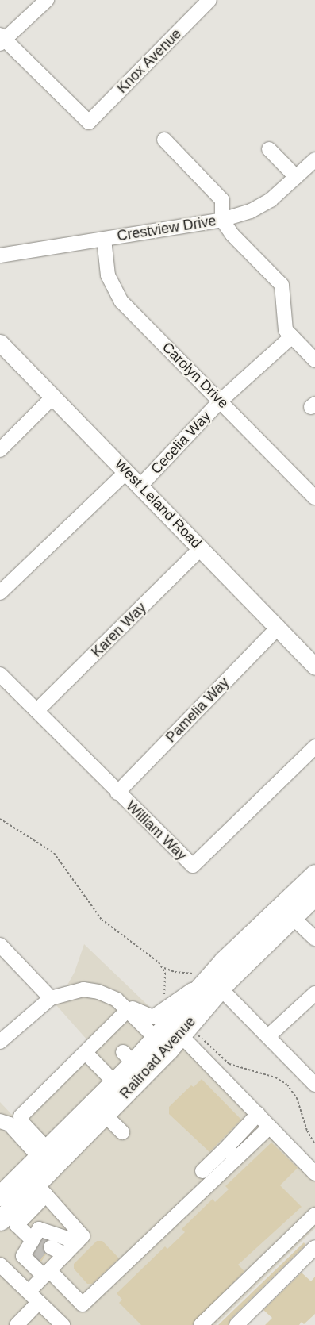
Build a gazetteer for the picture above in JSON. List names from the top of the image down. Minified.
{"streets":{"highway":["Railroad Avenue"],"main road":["West Leland Road"],"street":["Knox Avenue","Crestview Drive","Carolyn Drive","Cecelia Way","Karen Way","Pamelia Way","William Way"]},"crossings":[["Crestview Drive","Carolyn Drive"],["Carolyn Drive","Cecelia Way"],["Cecelia Way","West Leland Road"],["West Leland Road","Karen Way"],["West Leland Road","Pamelia Way"],["Karen Way","William Way"],["Pamelia Way","William Way"]]}
